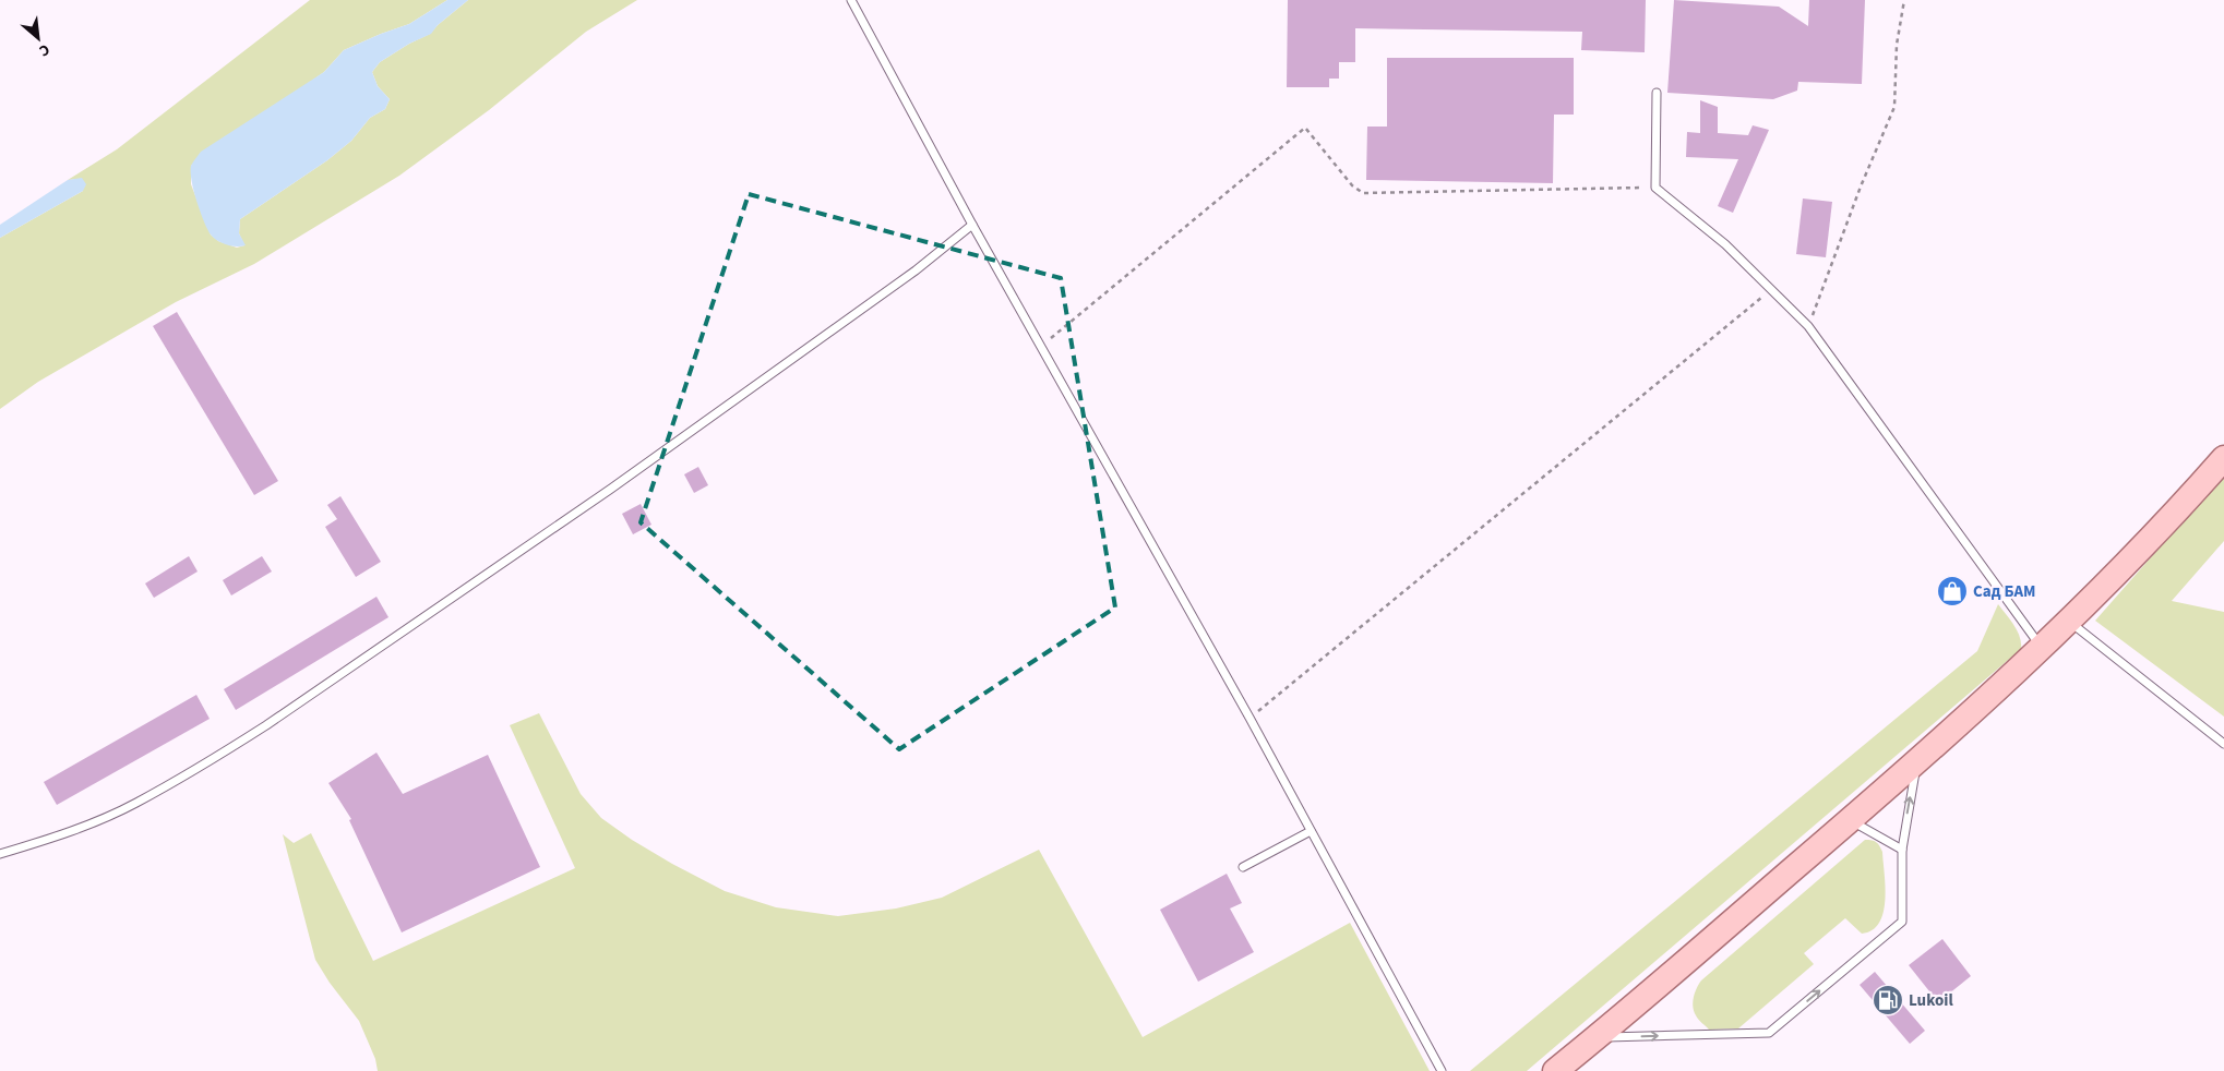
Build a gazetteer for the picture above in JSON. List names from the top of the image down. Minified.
{"places":{"shop":["Сад БАМ"],"fuel station":["Lukoil"]},"north":"bottom right"}
